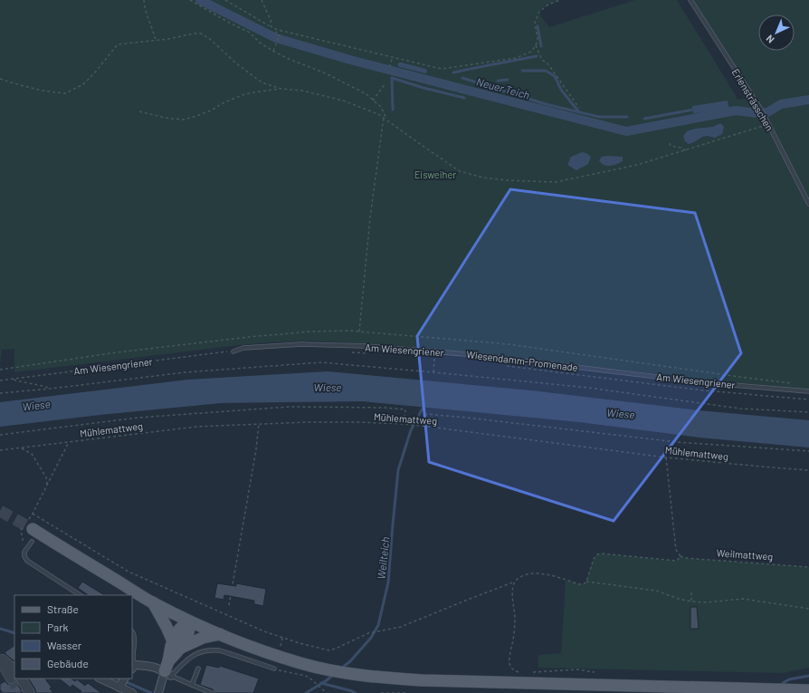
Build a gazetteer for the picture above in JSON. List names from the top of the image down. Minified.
{"streets":{"lane":["Erlensträsschen","Am Wiesengriener"],"path":["Wiesendamm-Promenade","Mühlemattweg","Weilmattweg"]},"water":["Neuer Teich","Wiese","Weilteich"],"parks":["Eisweiher"],"legend":["Straße","Park","Wasser","Gebäude"],"north":"bottom left"}
